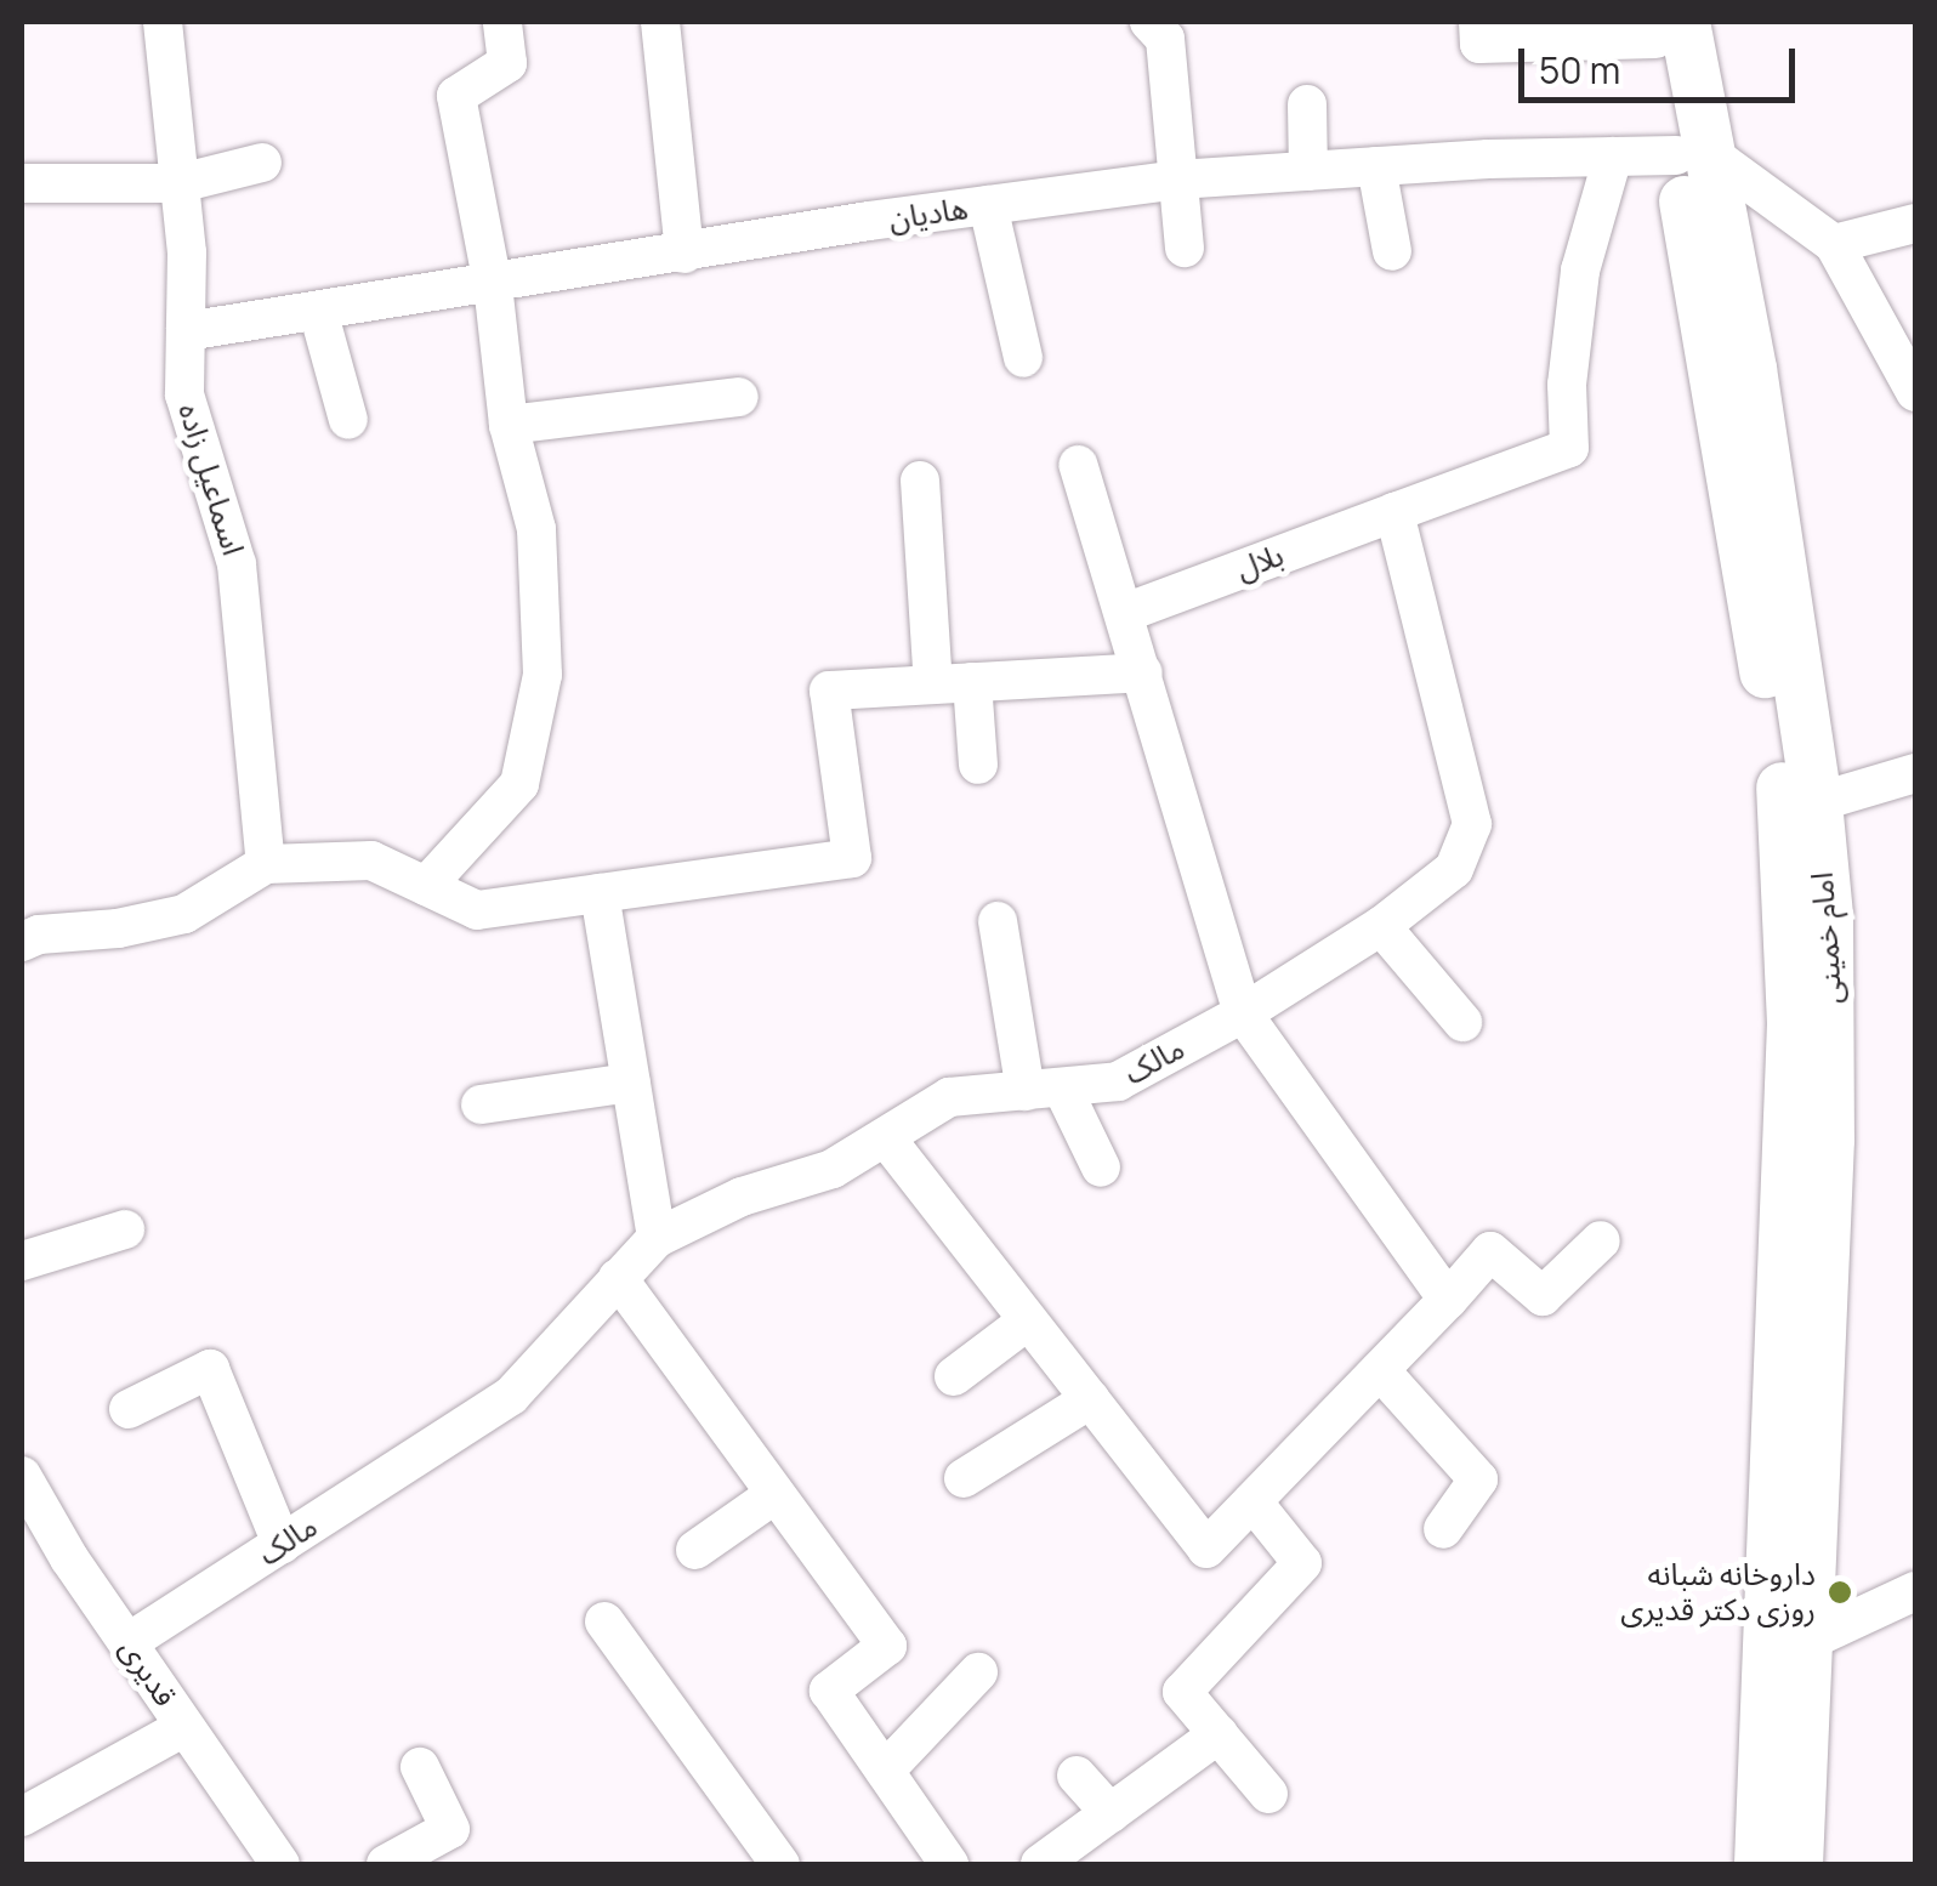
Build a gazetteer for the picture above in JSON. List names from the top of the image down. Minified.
{"streets":{"main road":["امام خمینی"],"street":["هادیان","اسماعیل زاده","بلال","مالک","قدیری"]},"crossings":[["هادیان","اسماعیل زاده"],["هادیان","امام خمینی"],["بلال","مالک"],["مالک","قدیری"]],"places":["داروخانه شبانه روزی دکتر قدیری"],"scale_bar":"50 m"}
